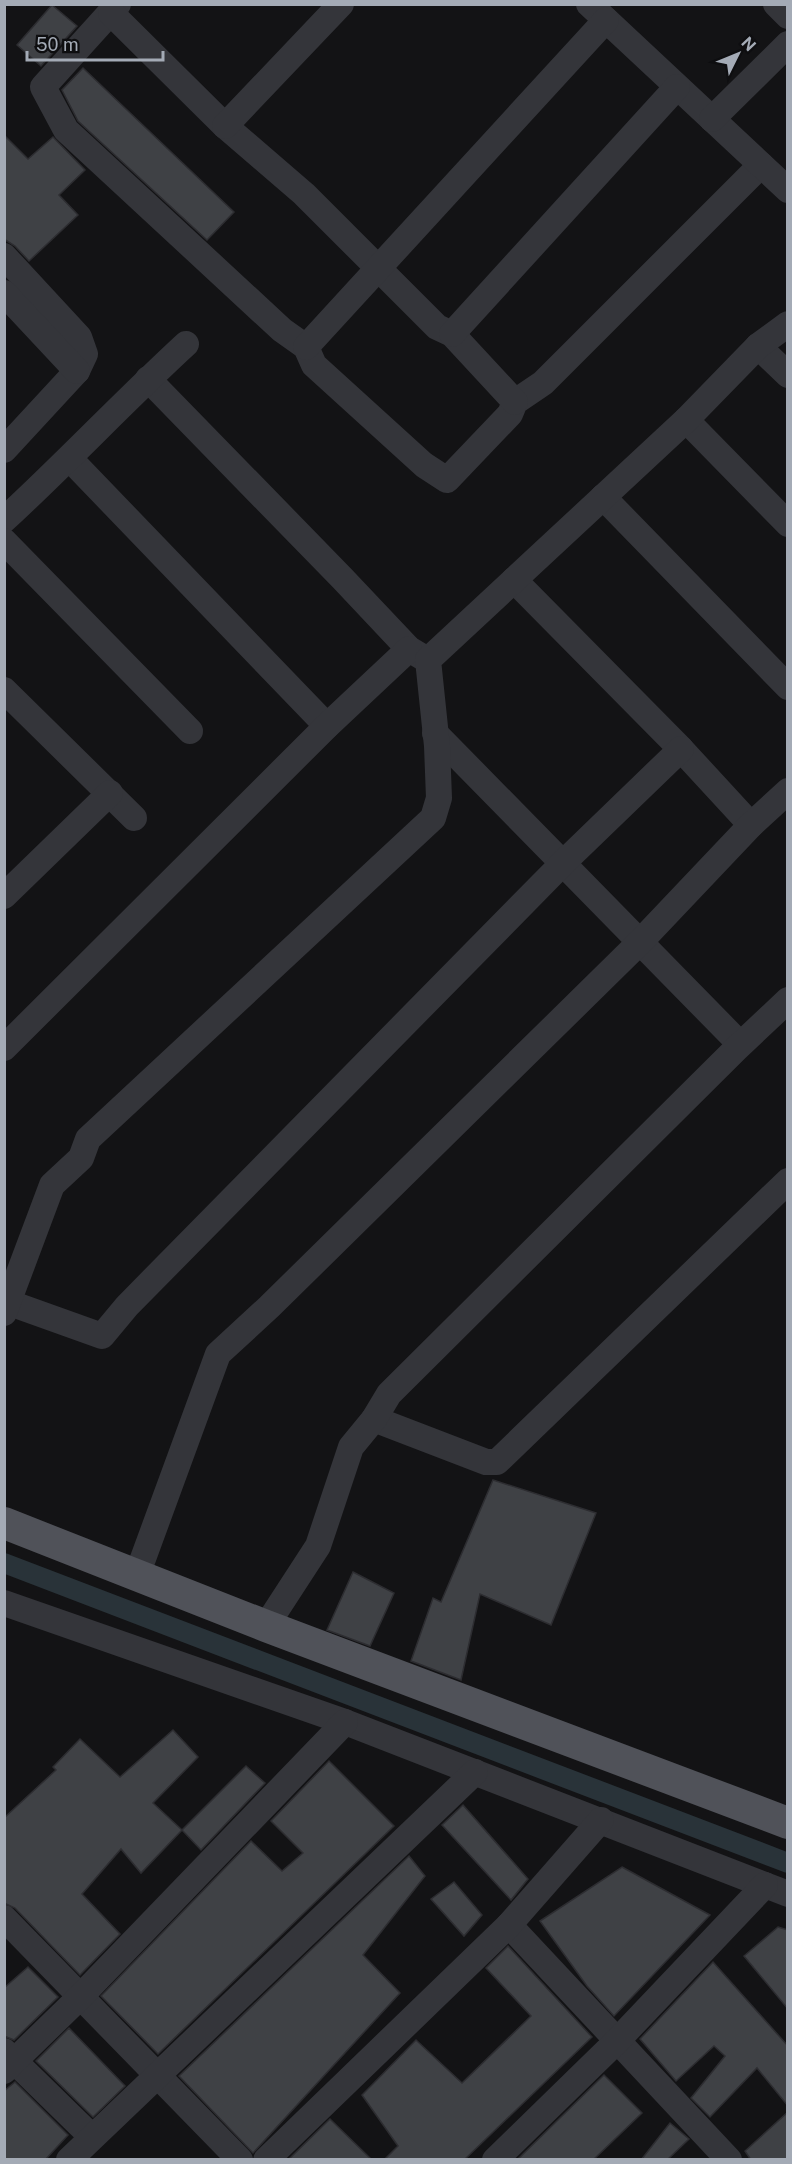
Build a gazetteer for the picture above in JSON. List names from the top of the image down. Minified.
{"scale_bar":"50 m","north":"top right"}
